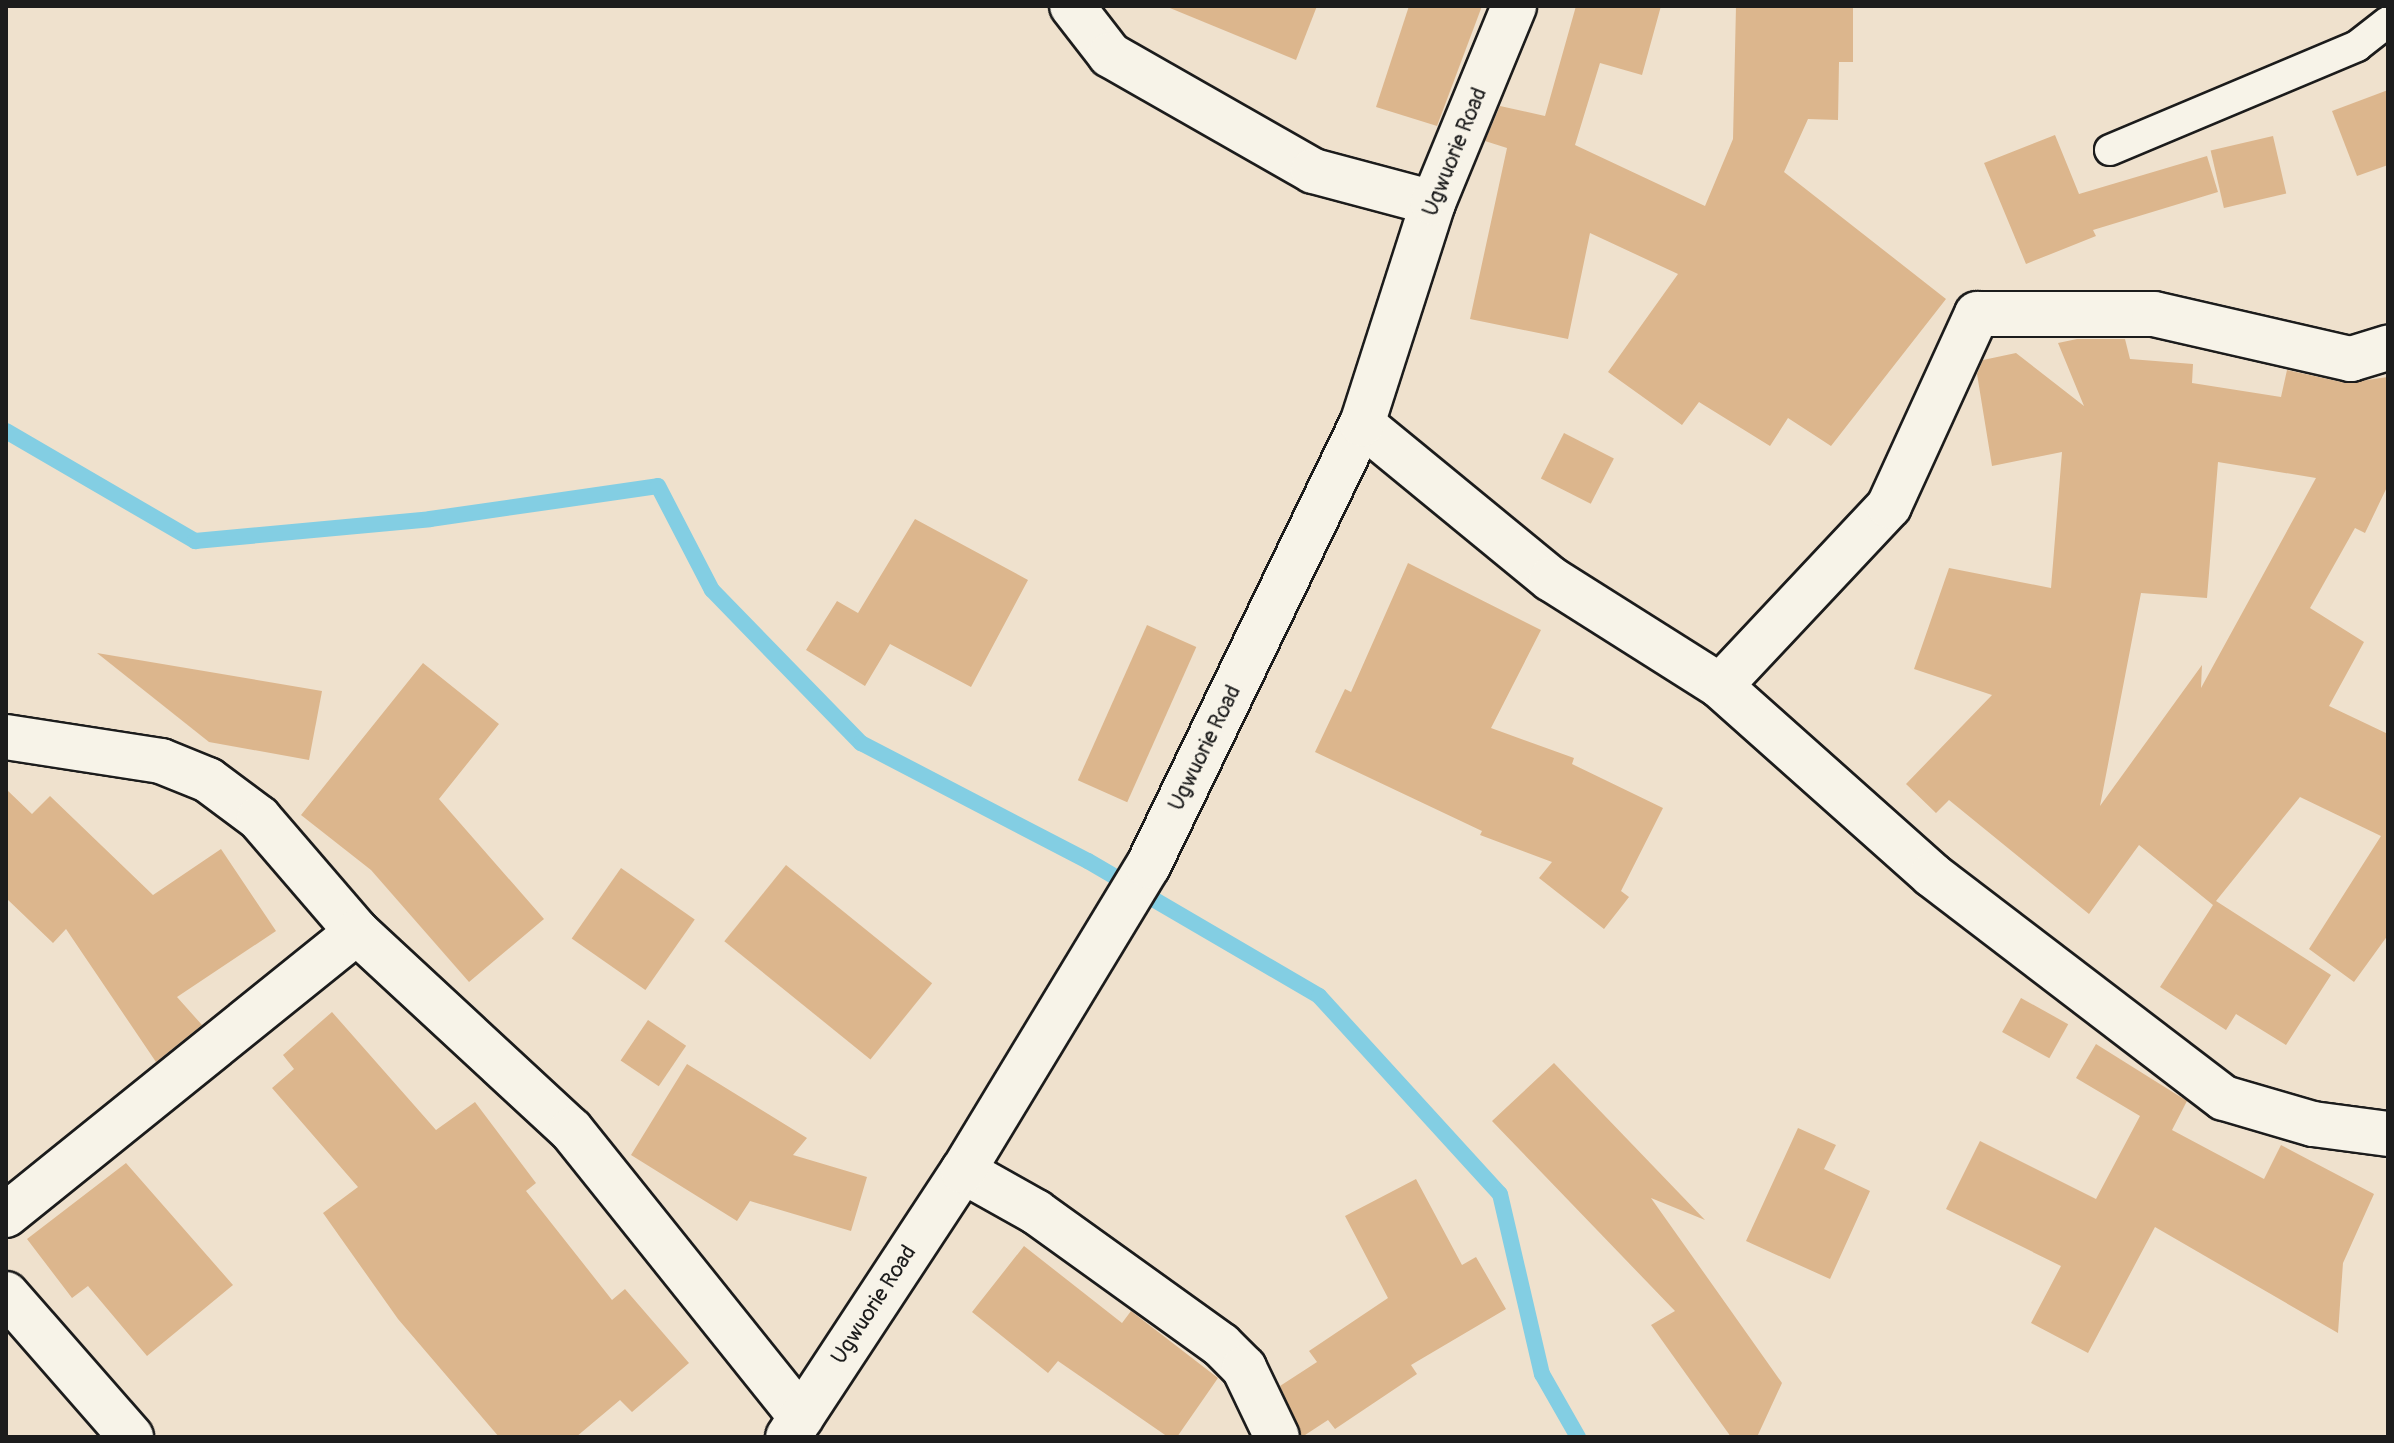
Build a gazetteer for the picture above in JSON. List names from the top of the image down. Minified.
{"streets":{"street":["Ugwuorie Road"]}}
